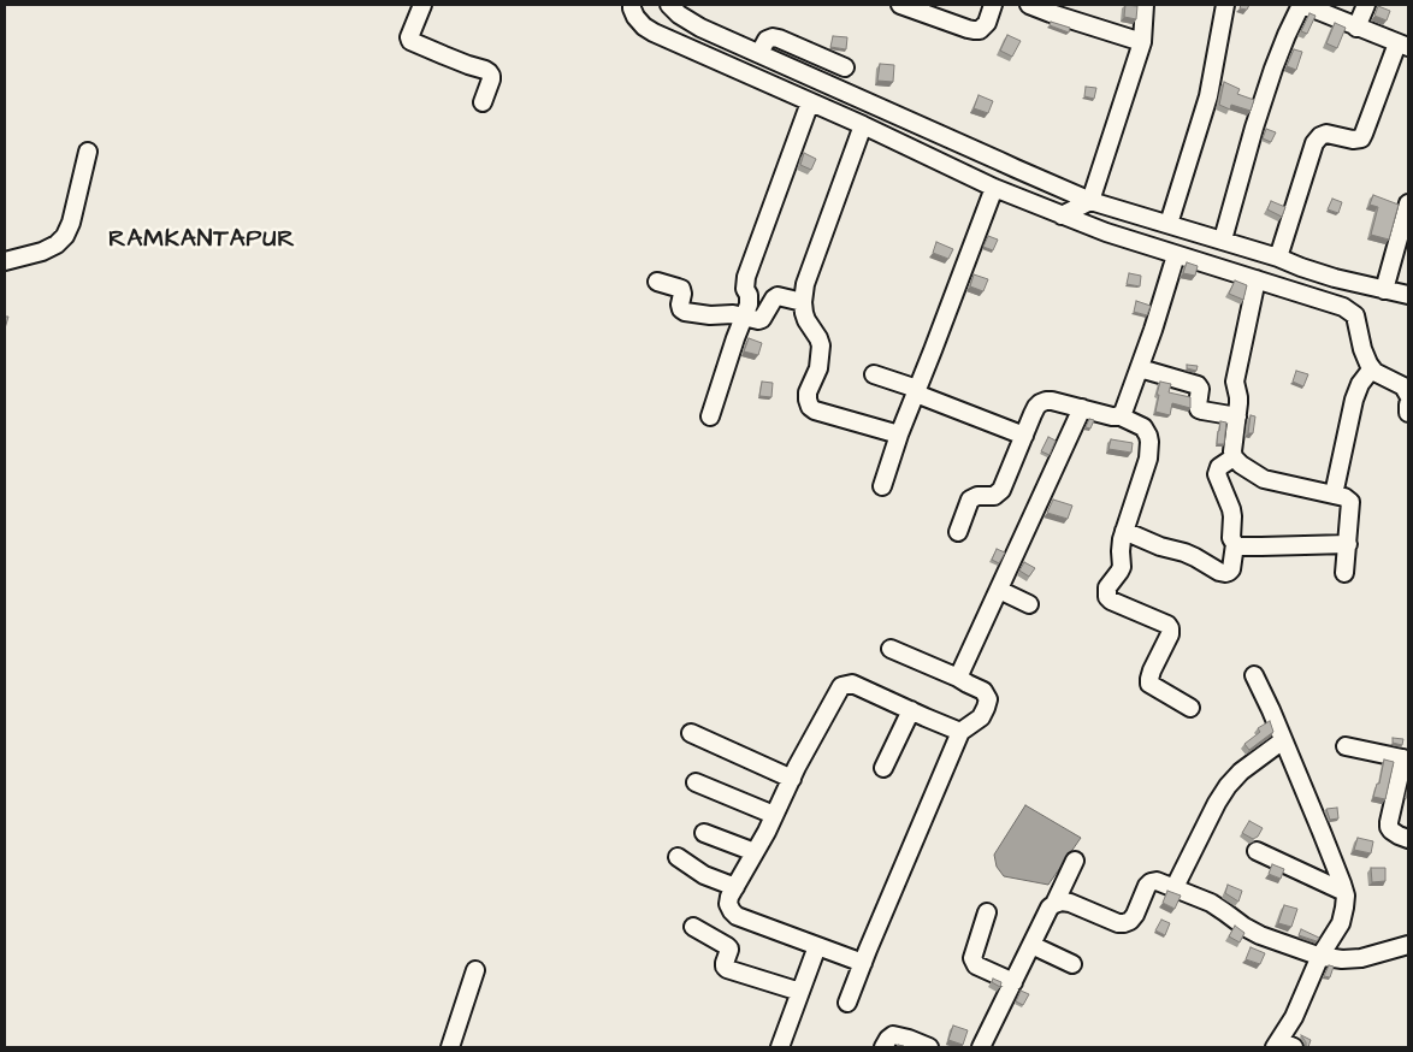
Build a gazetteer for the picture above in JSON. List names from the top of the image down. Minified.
{"districts":["RAMKANTAPUR"]}
